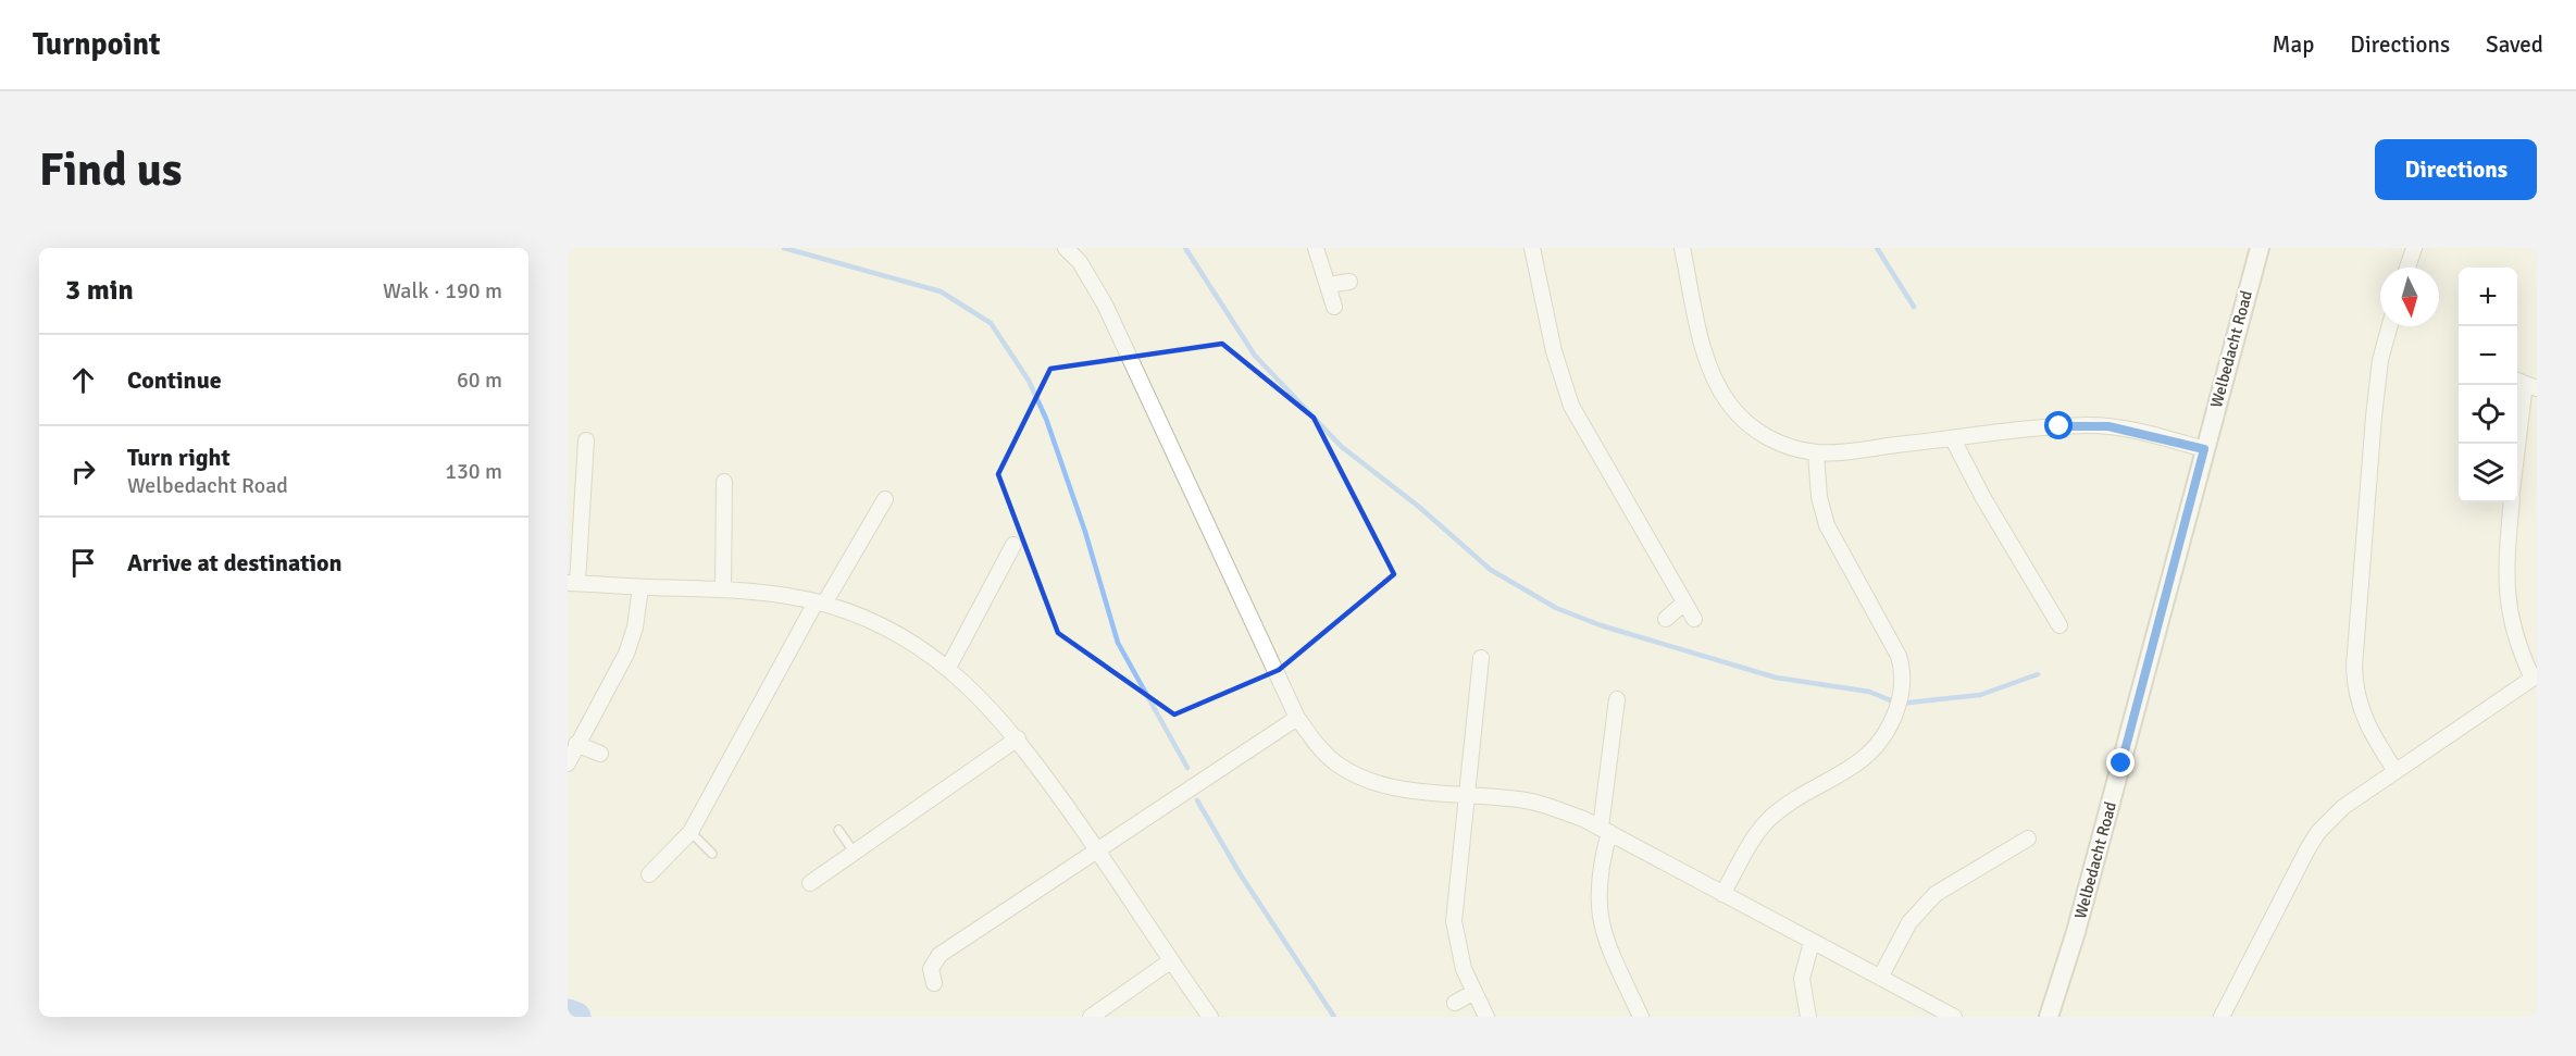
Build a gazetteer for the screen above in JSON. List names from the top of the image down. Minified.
{"streets":{"street":["Welbedacht Road"]},"north":"bottom","page":{"header":"Turnpoint","nav":["Map","Directions","Saved"],"buttons":"Directions","title":"Find us","heading":["3 min","Walk · 190 m"],"map_buttons":["+","−"],"list":[["Continue","60 m"],["Turn right","Welbedacht Road","130 m"],"Arrive at destination"]}}
